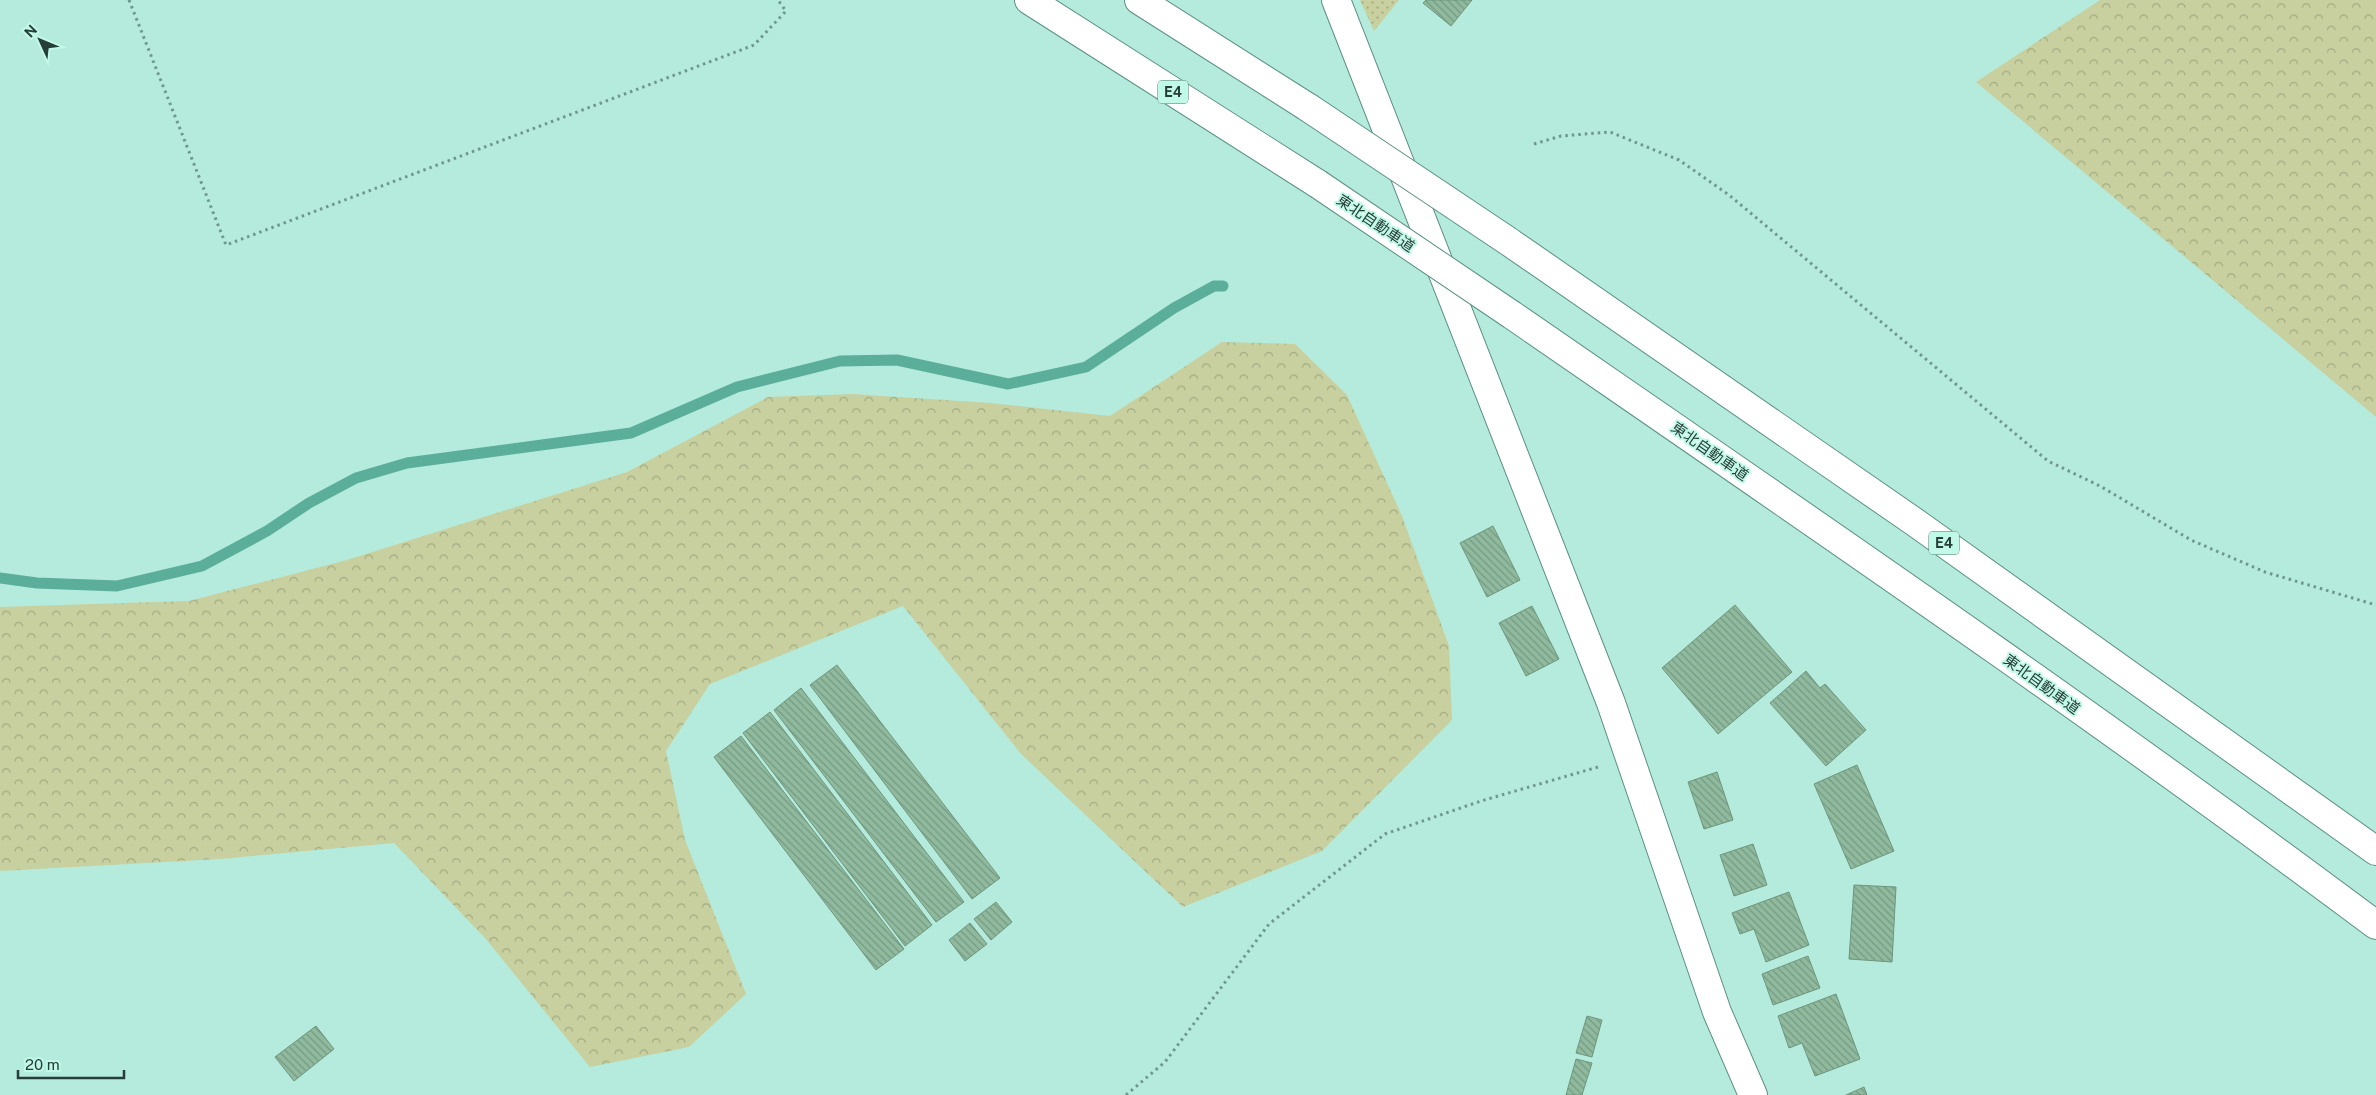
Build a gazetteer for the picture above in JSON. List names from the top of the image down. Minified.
{"streets":{"main road":["E4","東北自動車道"]},"scale_bar":"20 m","north":"top left"}
